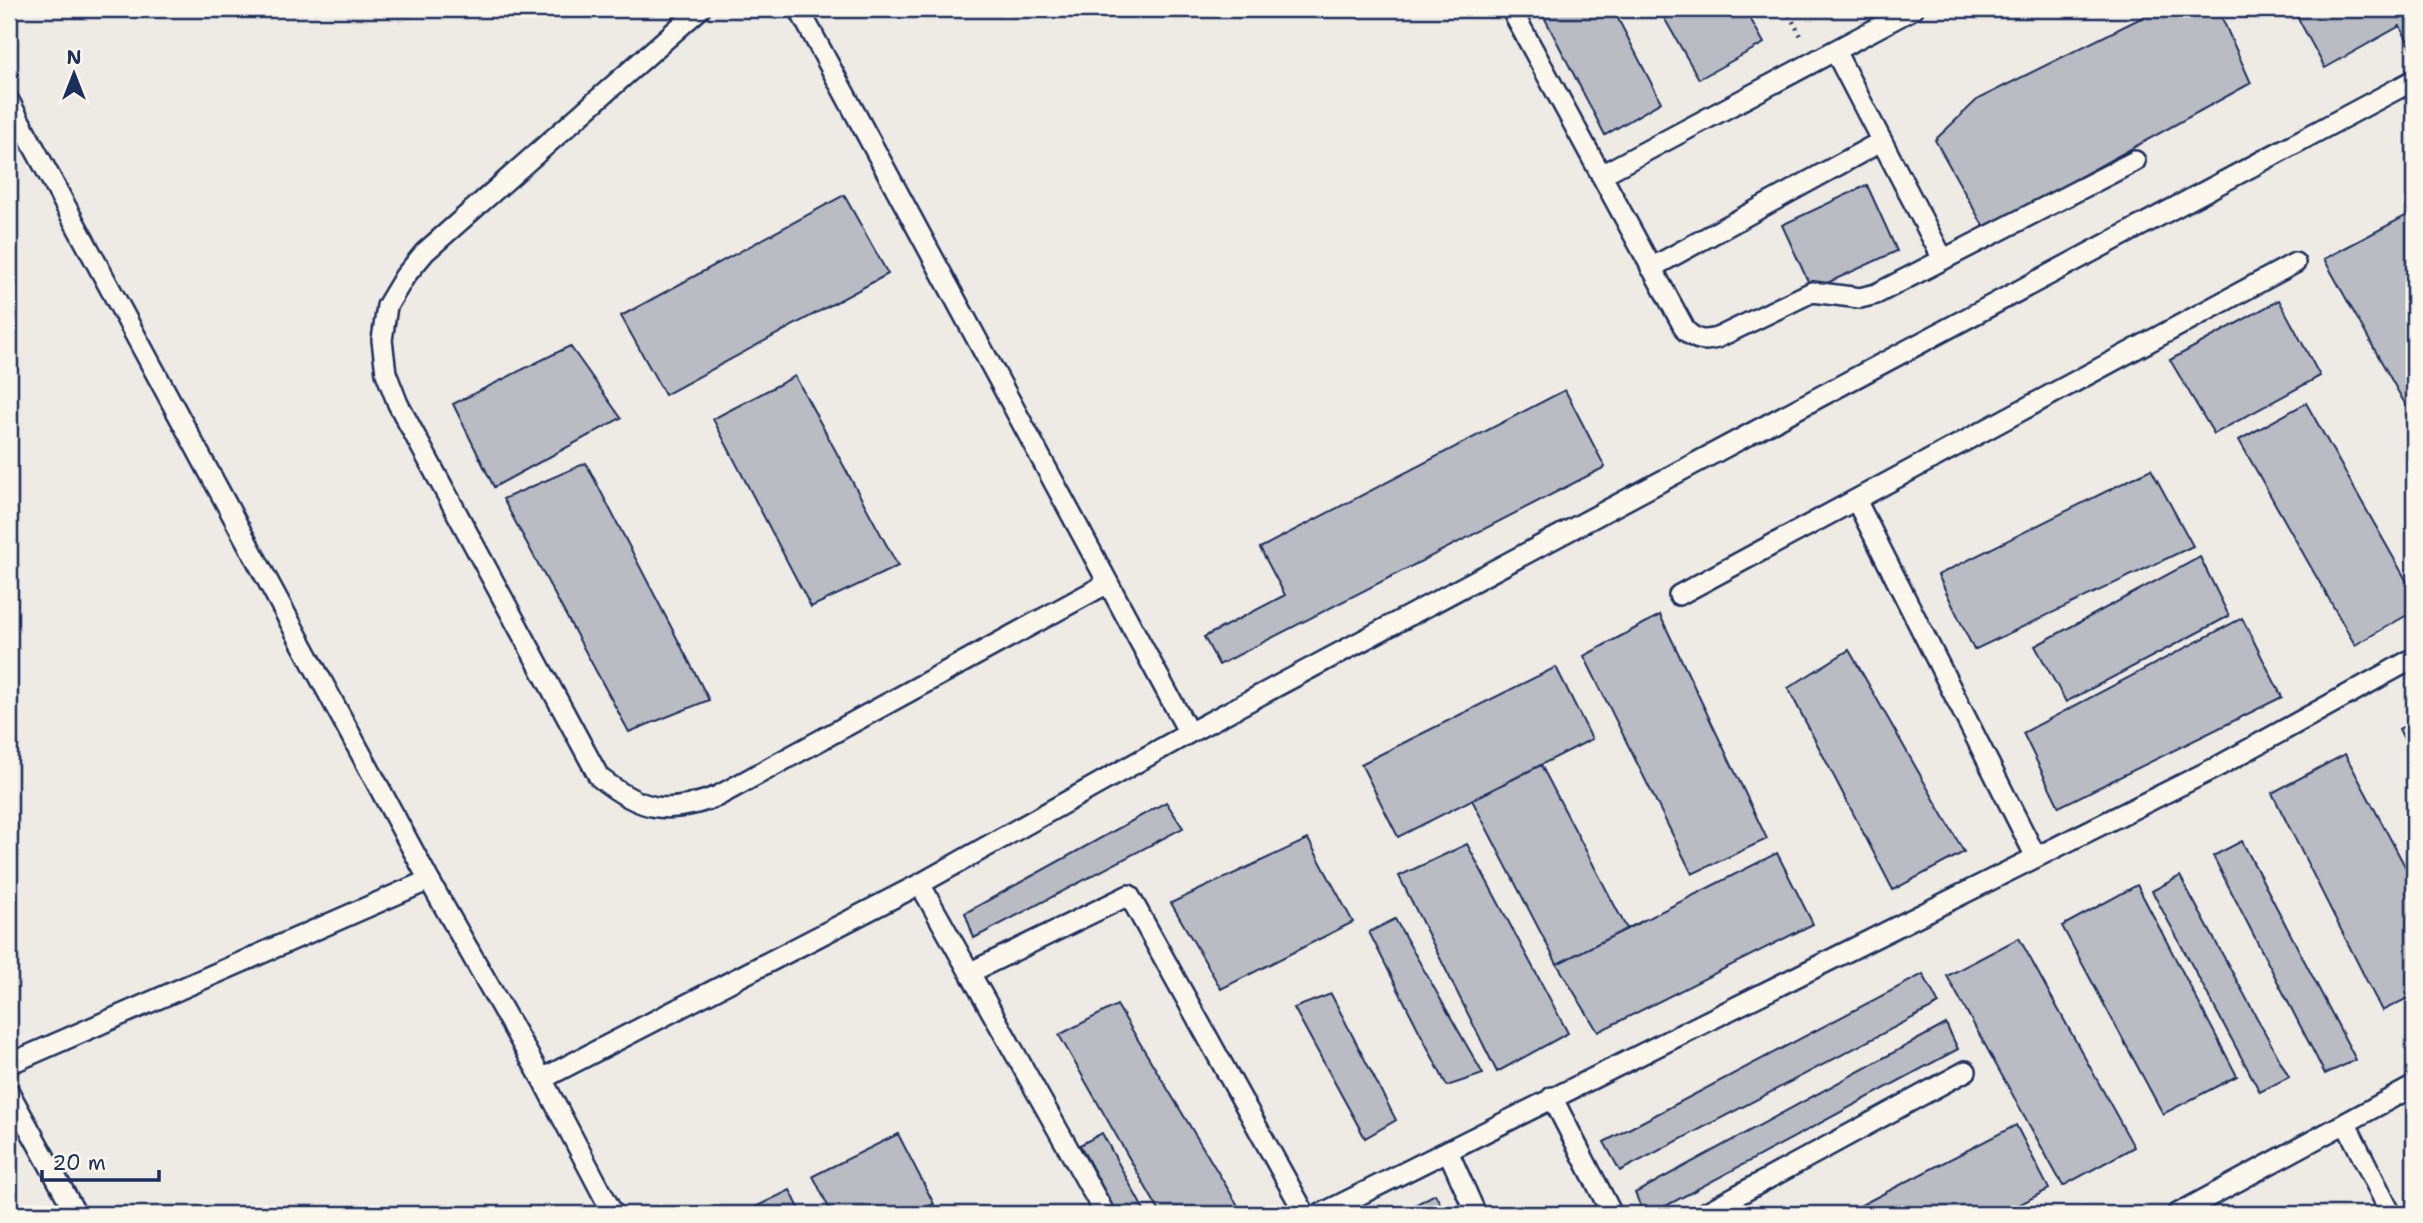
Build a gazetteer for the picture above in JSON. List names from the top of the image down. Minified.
{"scale_bar":"20 m","north":"top"}
